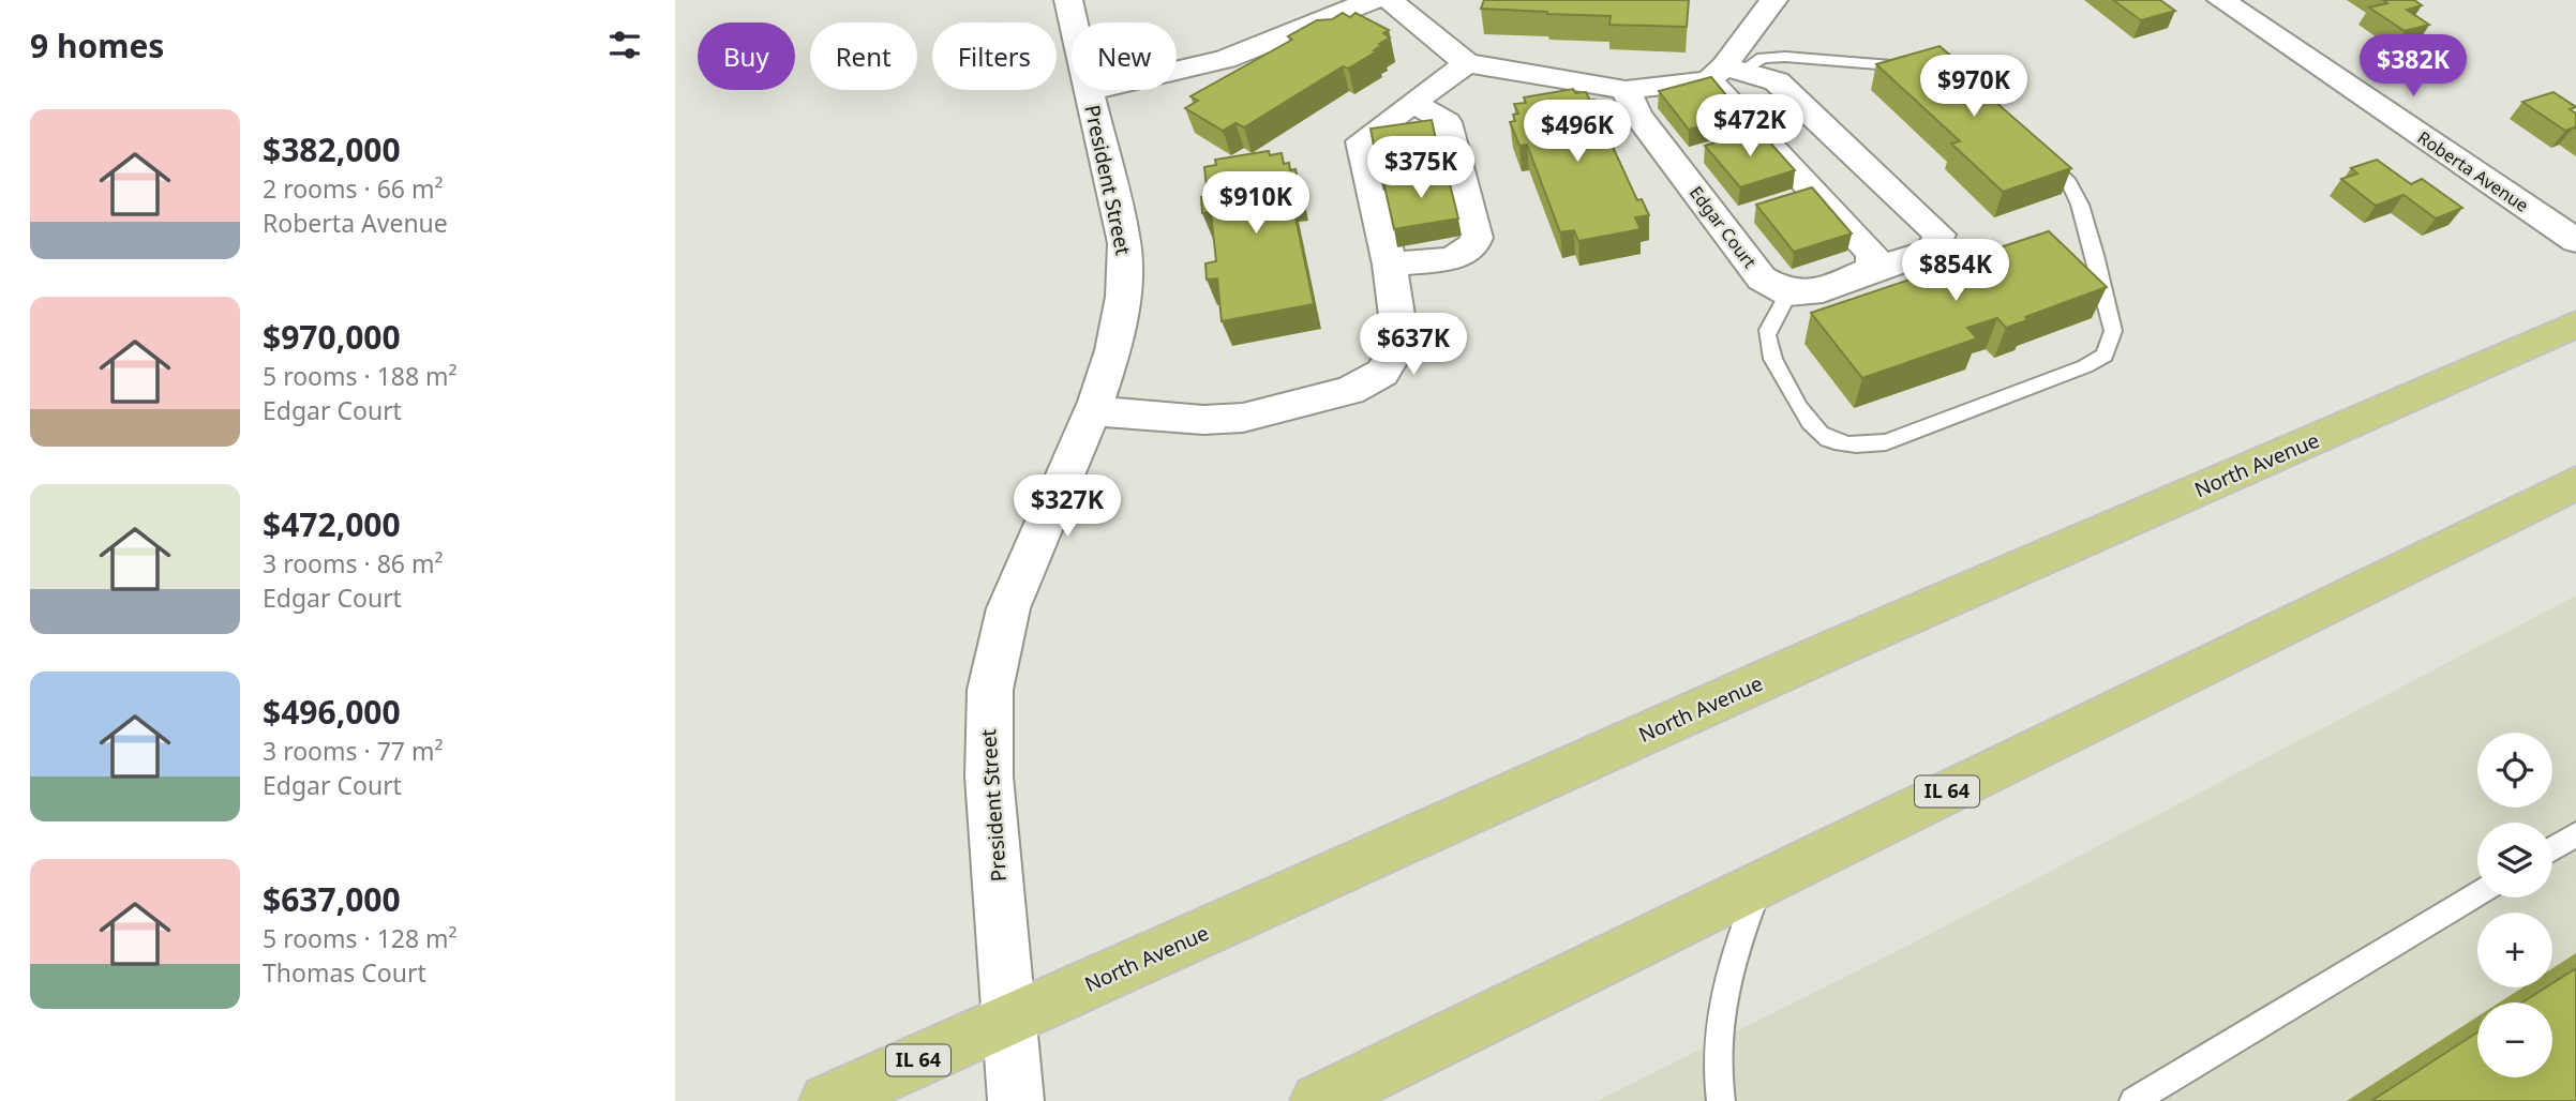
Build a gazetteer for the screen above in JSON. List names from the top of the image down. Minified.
{"streets":{"main road":["North Avenue","IL 64"],"street":["Roberta Avenue","President Street","Edgar Court"]},"crossings":[["President Street","North Avenue"]],"page":{"heading":"9 homes","chip":["Buy","Rent","Filters","New"],"price":["$382K","$970K","$472K","$496K","$375K","$910K","$854K","$637K","$327K"],"list":[{"name":"$382,000","note":"2 rooms · 66 m² · Roberta Avenue"},{"name":"$970,000","note":"5 rooms · 188 m² · Edgar Court"},{"name":"$472,000","note":"3 rooms · 86 m² · Edgar Court"},{"name":"$496,000","note":"3 rooms · 77 m² · Edgar Court"},{"name":"$637,000","note":"5 rooms · 128 m² · Thomas Court"}],"map_buttons":["+","−"]}}
